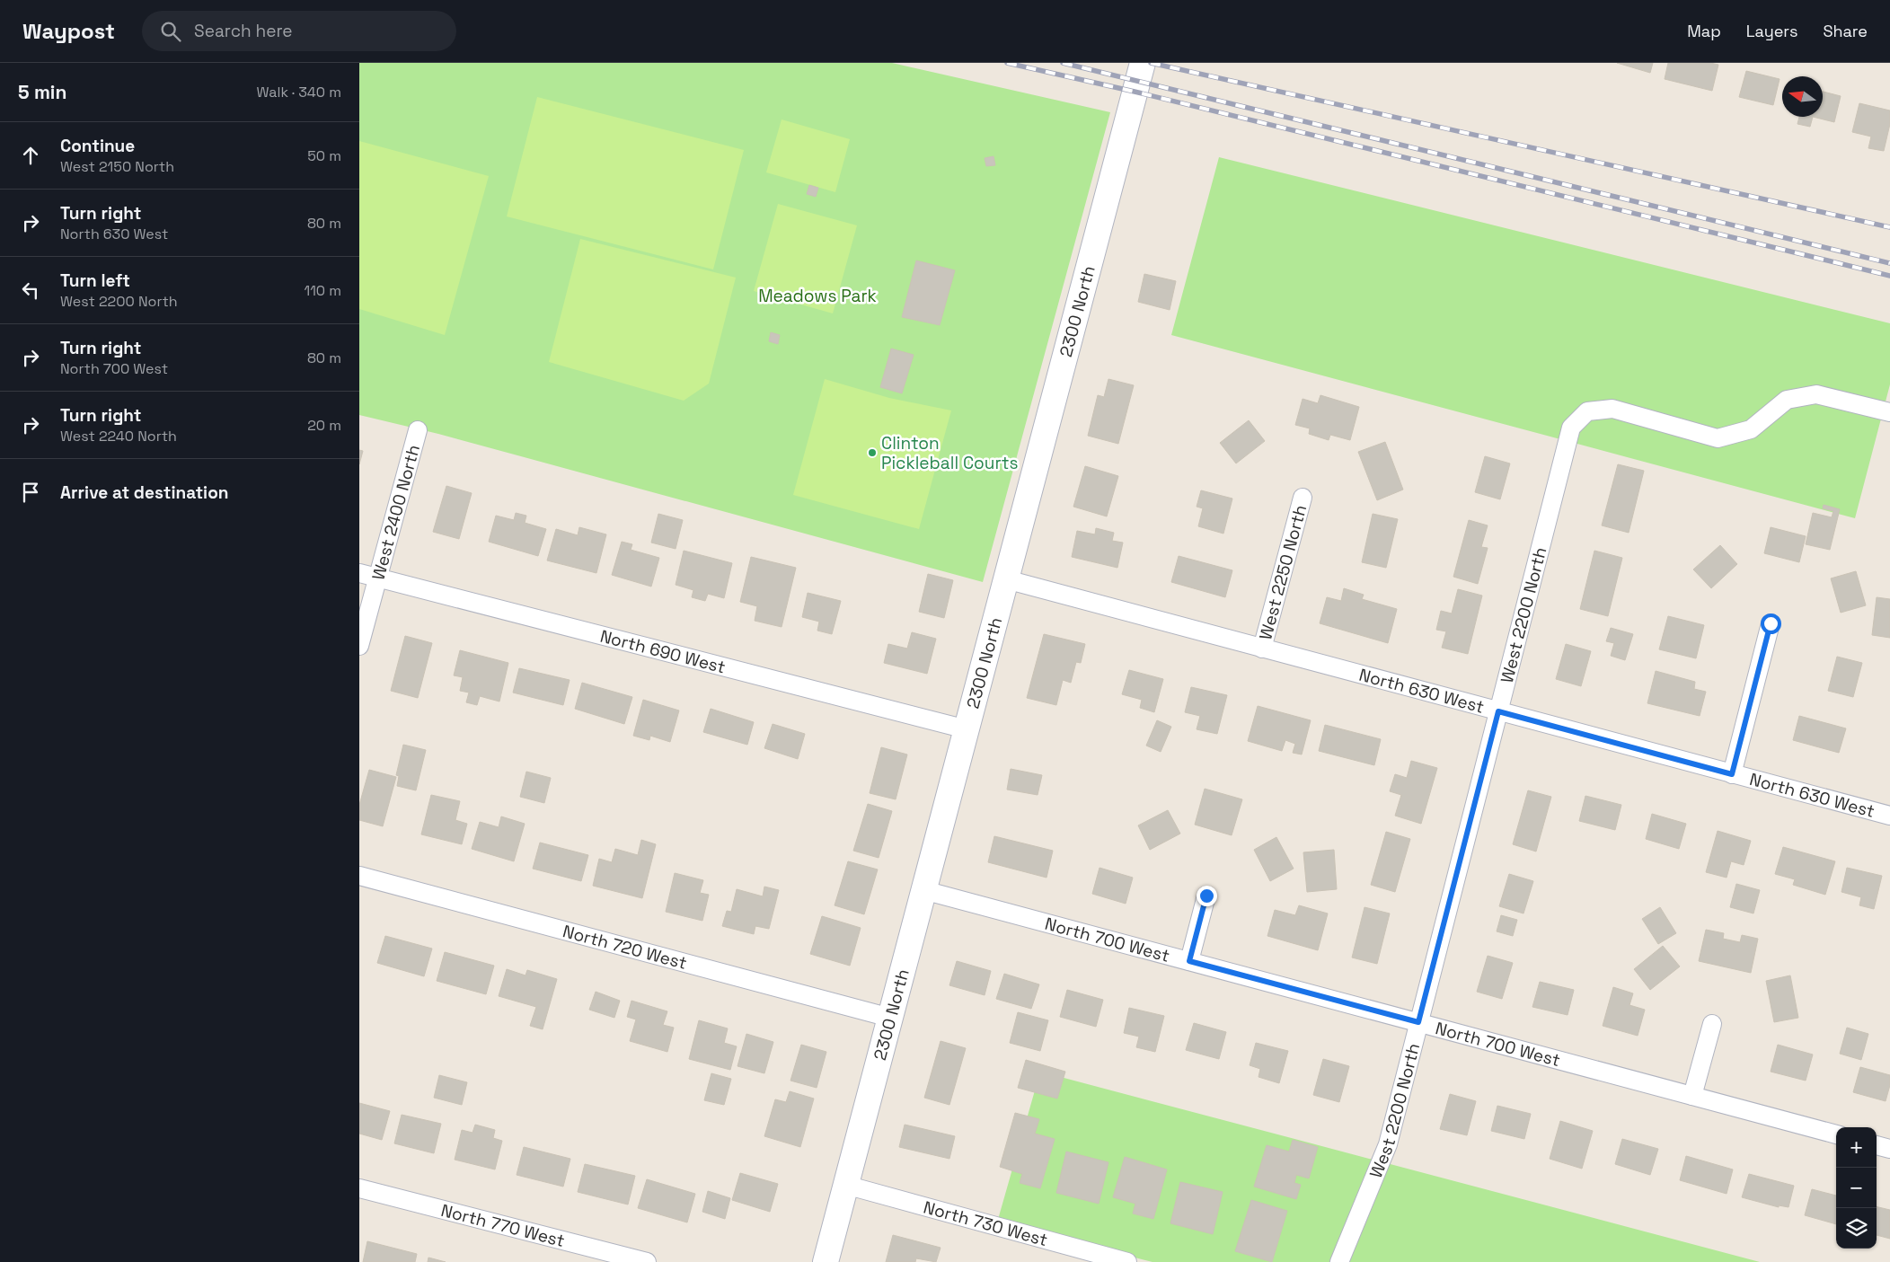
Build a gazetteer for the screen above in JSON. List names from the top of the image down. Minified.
{"streets":{"street":["2300 North","West 2400 North","West 2250 North","West 2200 North","North 690 West","North 630 West","North 700 West","North 720 West","North 730 West","North 770 West"]},"crossings":[["2300 North","North 690 West"],["2300 North","North 630 West"],["2300 North","North 700 West"],["2300 North","North 720 West"],["2300 North","North 730 West"],["West 2400 North","North 690 West"],["West 2250 North","North 630 West"],["West 2200 North","North 630 West"],["West 2200 North","North 700 West"]],"parks":["Meadows Park"],"places":["Clinton Pickleball Courts"],"north":"left","page":{"header":"Waypost","search":"Search here","nav":["Map","Layers","Share"],"heading":["5 min","Walk · 340 m"],"list":[["Continue","West 2150 North","50 m"],["Turn right","North 630 West","80 m"],["Turn left","West 2200 North","110 m"],["Turn right","North 700 West","80 m"],["Turn right","West 2240 North","20 m"],"Arrive at destination"],"map_buttons":["+","−"]}}
